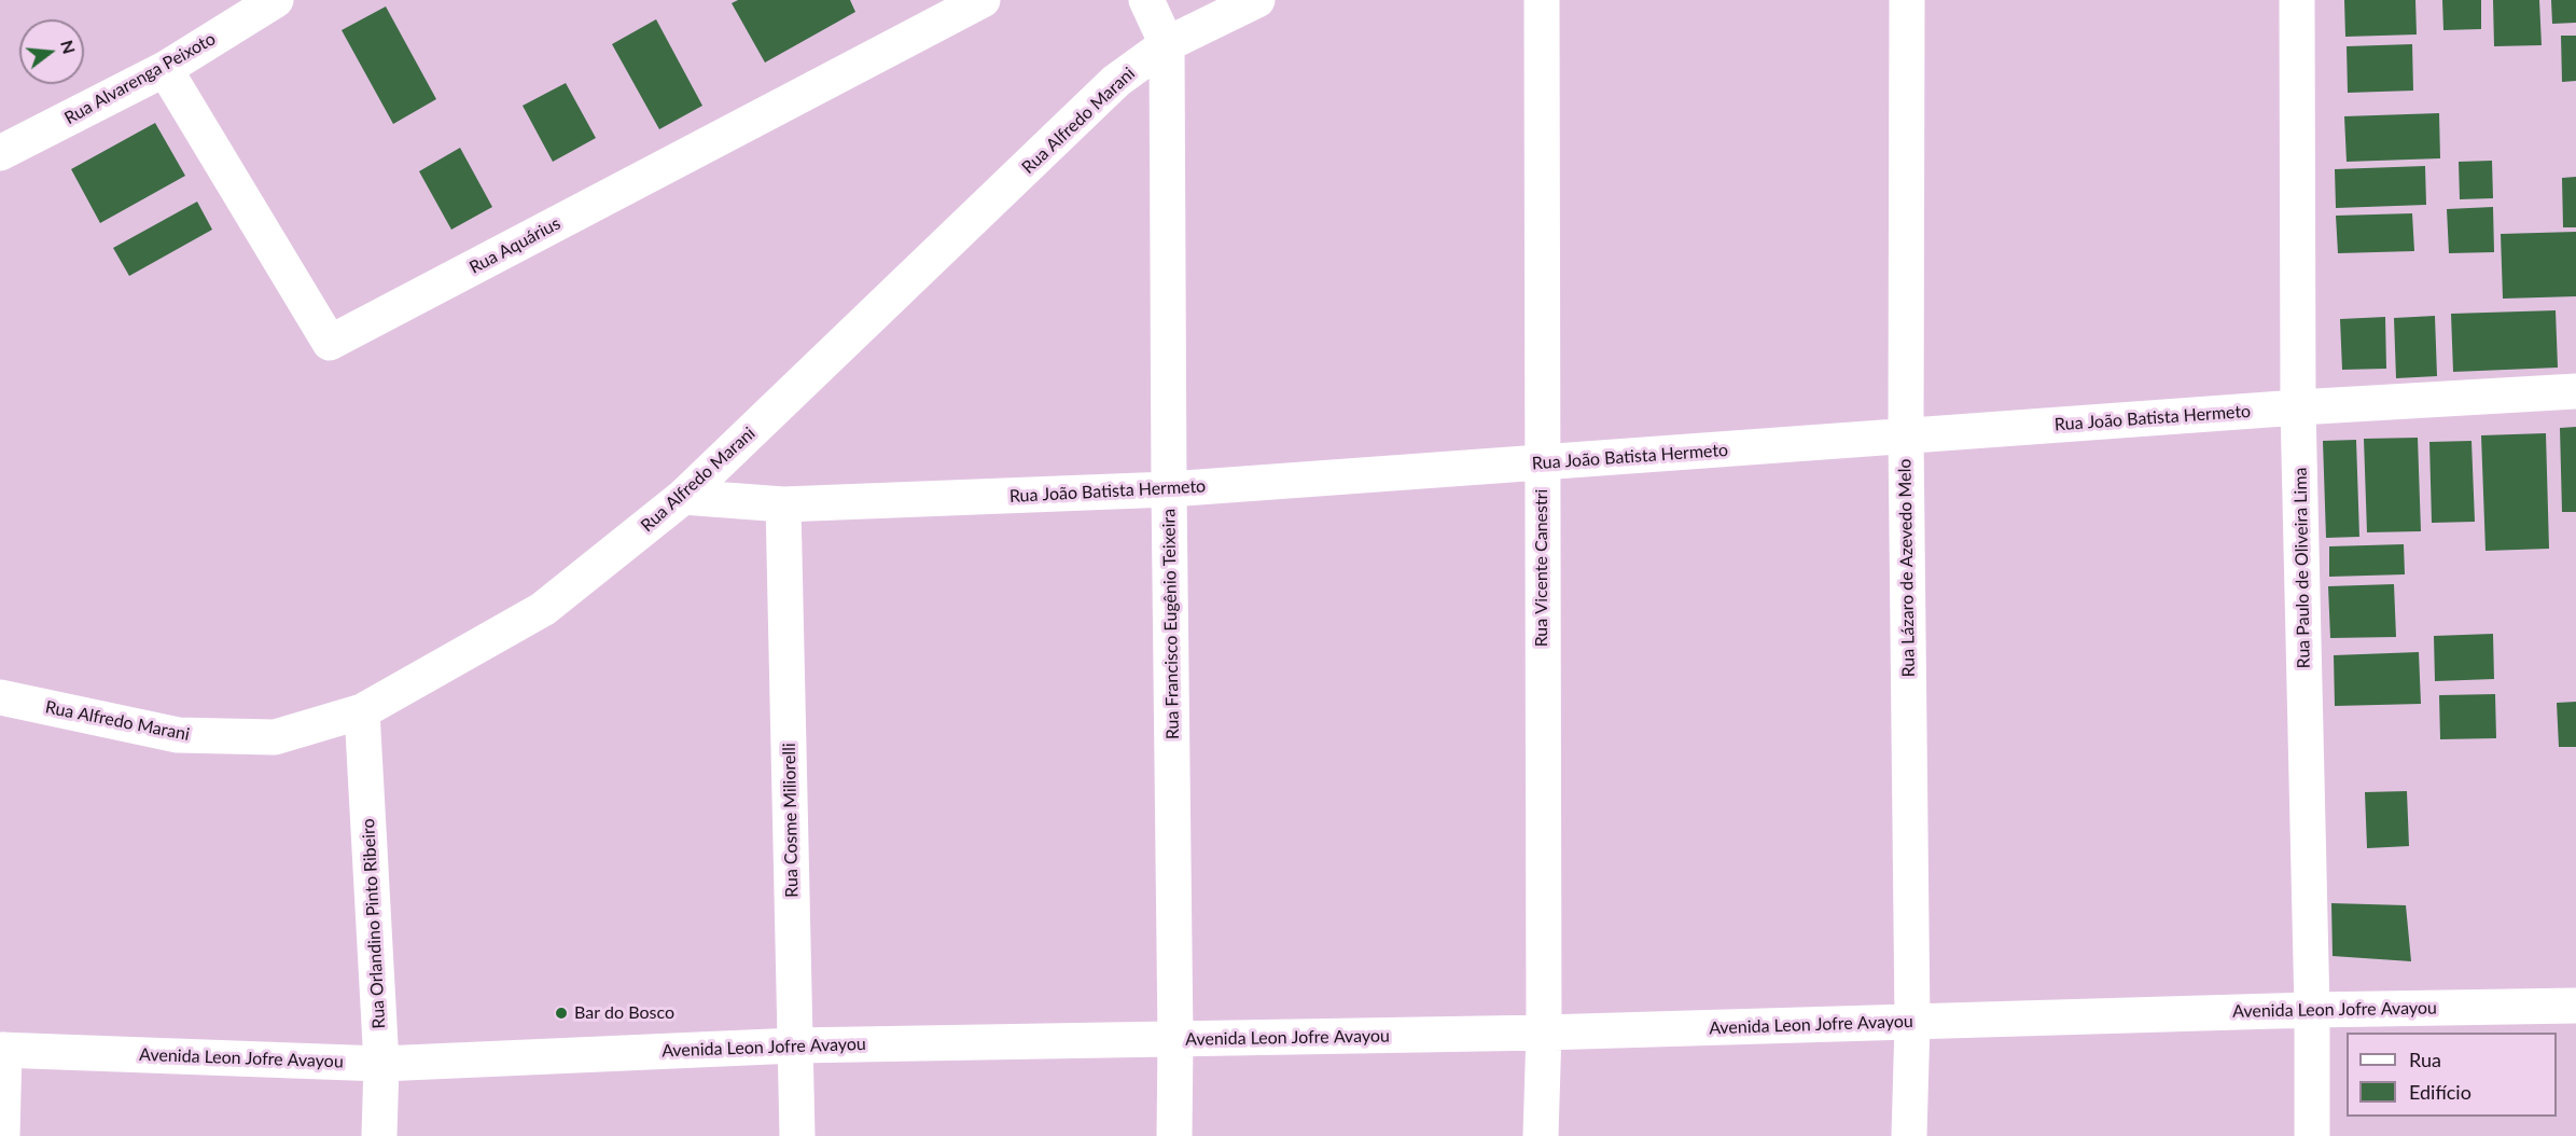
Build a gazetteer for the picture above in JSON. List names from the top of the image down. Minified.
{"streets":{"street":["Rua Alvarenga Peixoto","Rua Alfredo Marani","Rua Aquárius","Rua João Batista Hermeto","Rua Vicente Canestri","Rua Lázaro de Azevedo Melo","Rua Paulo de Oliveira Lima","Rua Francisco Eugênio Teixeira","Rua Cosme Miliorelli","Rua Orlandino Pinto Ribeiro","Avenida Leon Jofre Avayou"]},"crossings":[["Rua Alvarenga Peixoto","Rua Aquárius"],["Rua Alfredo Marani","Rua João Batista Hermeto"],["Rua Alfredo Marani","Rua Francisco Eugênio Teixeira"],["Rua Alfredo Marani","Rua Orlandino Pinto Ribeiro"],["Rua João Batista Hermeto","Rua Vicente Canestri"],["Rua João Batista Hermeto","Rua Lázaro de Azevedo Melo"],["Rua João Batista Hermeto","Rua Paulo de Oliveira Lima"],["Rua João Batista Hermeto","Rua Francisco Eugênio Teixeira"],["Rua João Batista Hermeto","Rua Cosme Miliorelli"],["Rua Vicente Canestri","Avenida Leon Jofre Avayou"],["Rua Lázaro de Azevedo Melo","Avenida Leon Jofre Avayou"],["Rua Paulo de Oliveira Lima","Avenida Leon Jofre Avayou"],["Rua Francisco Eugênio Teixeira","Avenida Leon Jofre Avayou"],["Rua Cosme Miliorelli","Avenida Leon Jofre Avayou"],["Rua Orlandino Pinto Ribeiro","Avenida Leon Jofre Avayou"]],"places":["Bar do Bosco"],"legend":["Rua","Edifício"],"north":"right"}
